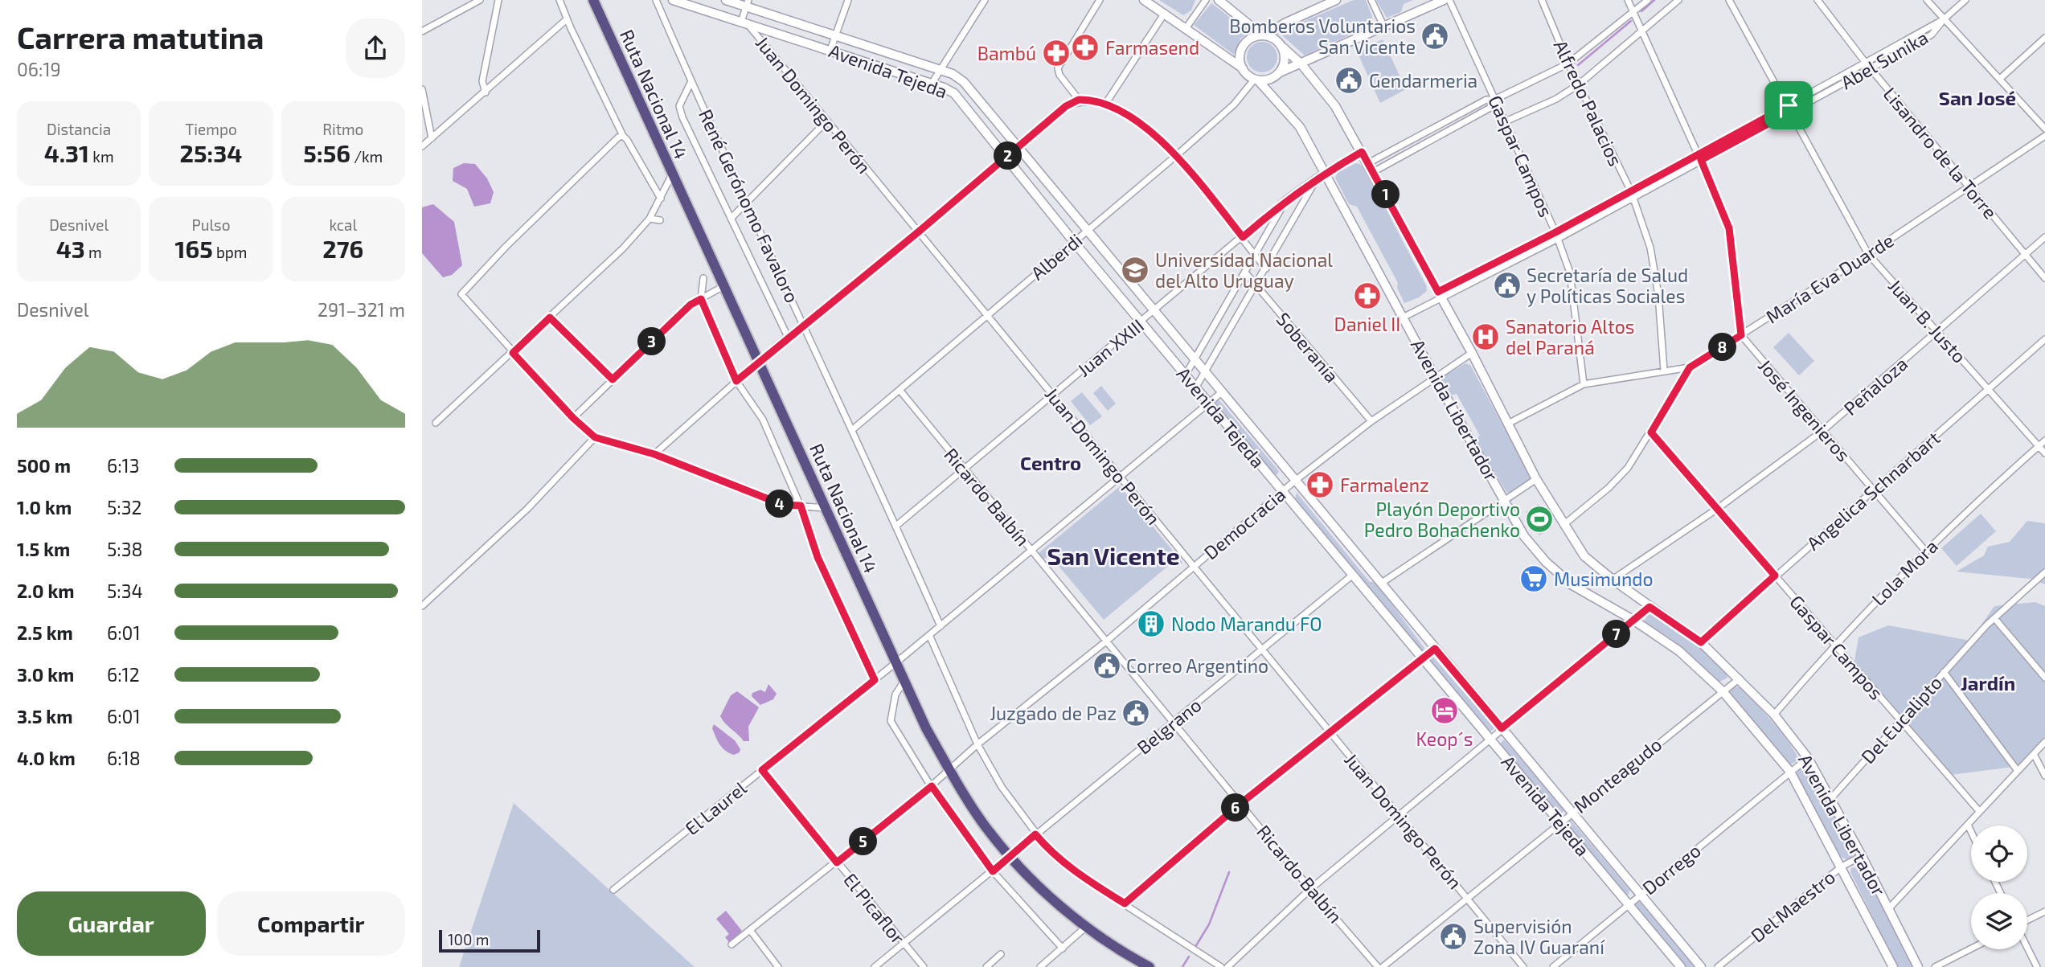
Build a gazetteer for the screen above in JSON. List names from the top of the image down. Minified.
{"streets":{"highway":["Ruta Nacional 14"],"main road":["Avenida Tejeda","Avenida Libertador"],"street":["Abel Sunika","Alfredo Palacios","Juan Domingo Perón","Lisandro de la Torre","Gaspar Campos","René Gerónomo Favaloro","Alberdi","María Eva Duarde","Juan B. Justo","Juan XXIII","Soberanía","Peñaloza","José Ingenieros","Angelica Schnarbart","Ricardo Balbín","Democracia","Lola Mora","Del Eucalipto","Belgrano","Monteagudo","El Laurel","Dorrego","Del Maestro","El Picaflor"]},"crossings":[["Abel Sunika","Alfredo Palacios"],["Abel Sunika","Lisandro de la Torre"],["Abel Sunika","Gaspar Campos"],["Abel Sunika","Juan B. Justo"],["Abel Sunika","Avenida Libertador"],["Avenida Tejeda","Juan Domingo Perón"],["Avenida Tejeda","Alberdi"],["Avenida Tejeda","Juan XXIII"],["Avenida Tejeda","Democracia"],["Avenida Tejeda","Belgrano"],["Avenida Tejeda","Monteagudo"],["Avenida Tejeda","El Laurel"],["Avenida Tejeda","Dorrego"],["Ruta Nacional 14","Democracia"],["Ruta Nacional 14","Belgrano"],["Ruta Nacional 14","El Laurel"],["Alfredo Palacios","María Eva Duarde"],["Juan Domingo Perón","Alberdi"],["Juan Domingo Perón","Juan XXIII"],["Juan Domingo Perón","Democracia"],["Juan Domingo Perón","Belgrano"],["Juan Domingo Perón","Monteagudo"],["Juan Domingo Perón","El Laurel"],["Lisandro de la Torre","María Eva Duarde"],["Lisandro de la Torre","Peñaloza"],["Gaspar Campos","María Eva Duarde"],["Gaspar Campos","Peñaloza"],["Gaspar Campos","Angelica Schnarbart"],["Gaspar Campos","Lola Mora"],["Gaspar Campos","Del Eucalipto"],["René Gerónomo Favaloro","Alberdi"],["René Gerónomo Favaloro","Juan XXIII"],["René Gerónomo Favaloro","El Laurel"],["Alberdi","Avenida Libertador"],["Alberdi","Ricardo Balbín"],["María Eva Duarde","Juan B. Justo"],["María Eva Duarde","Avenida Libertador"],["María Eva Duarde","José Ingenieros"],["Juan B. Justo","Peñaloza"],["Juan B. Justo","Angelica Schnarbart"],["Juan B. Justo","Lola Mora"],["Juan XXIII","Avenida Libertador"],["Juan XXIII","Ricardo Balbín"],["Soberanía","Democracia"],["Peñaloza","Avenida Libertador"],["Peñaloza","José Ingenieros"],["Avenida Libertador","Angelica Schnarbart"],["Avenida Libertador","Democracia"],["Avenida Libertador","Lola Mora"],["Avenida Libertador","Del Eucalipto"],["Avenida Libertador","Monteagudo"],["Avenida Libertador","Dorrego"],["Avenida Libertador","Del Maestro"],["José Ingenieros","Angelica Schnarbart"],["José Ingenieros","Lola Mora"],["Ricardo Balbín","Democracia"],["Ricardo Balbín","Belgrano"],["Ricardo Balbín","El Laurel"],["Democracia","El Picaflor"],["Belgrano","El Picaflor"],["El Laurel","El Picaflor"]],"districts":["San José","Centro","San Vicente","Jardín"],"places":{"public building":["Bomberos Voluntarios San Vicente","Gendarmeria","Secretaría de Salud y Políticas Sociales","Correo Argentino","Juzgado de Paz","Supervisión Zona IV Guaraní"],"pharmacy":["Farmasend","Bambú","Daniel II","Farmalenz"],"school or university":["Universidad Nacional del Alto Uruguay"],"hospital":["Sanatorio Altos del Paraná"],"sports":["Playón Deportivo Pedro Bohachenko"],"supermarket":["Musimundo"],"building":["Nodo Marandu FO"],"hotel":["Keop´s"]},"scale_bar":"100 m","page":{"heading":["Carrera matutina","06:19"],"stats":[["Distancia","4.31 km"],["Tiempo","25:34"],["Ritmo","5:56 /km"],["Desnivel","43 m"],["Pulso","165 bpm"],["kcal","276"]],"pins":["2","1","3","8","4","7","6","5"],"chart":["Desnivel","291–321 m"],"list":[{"name":"500 m","note":"6:13"},{"name":"1.0 km","note":"5:32"},{"name":"1.5 km","note":"5:38"},{"name":"2.0 km","note":"5:34"},{"name":"2.5 km","note":"6:01"},{"name":"3.0 km","note":"6:12"},{"name":"3.5 km","note":"6:01"},{"name":"4.0 km","note":"6:18"}],"buttons":["Guardar","Compartir"],"scale":"100 m"}}
